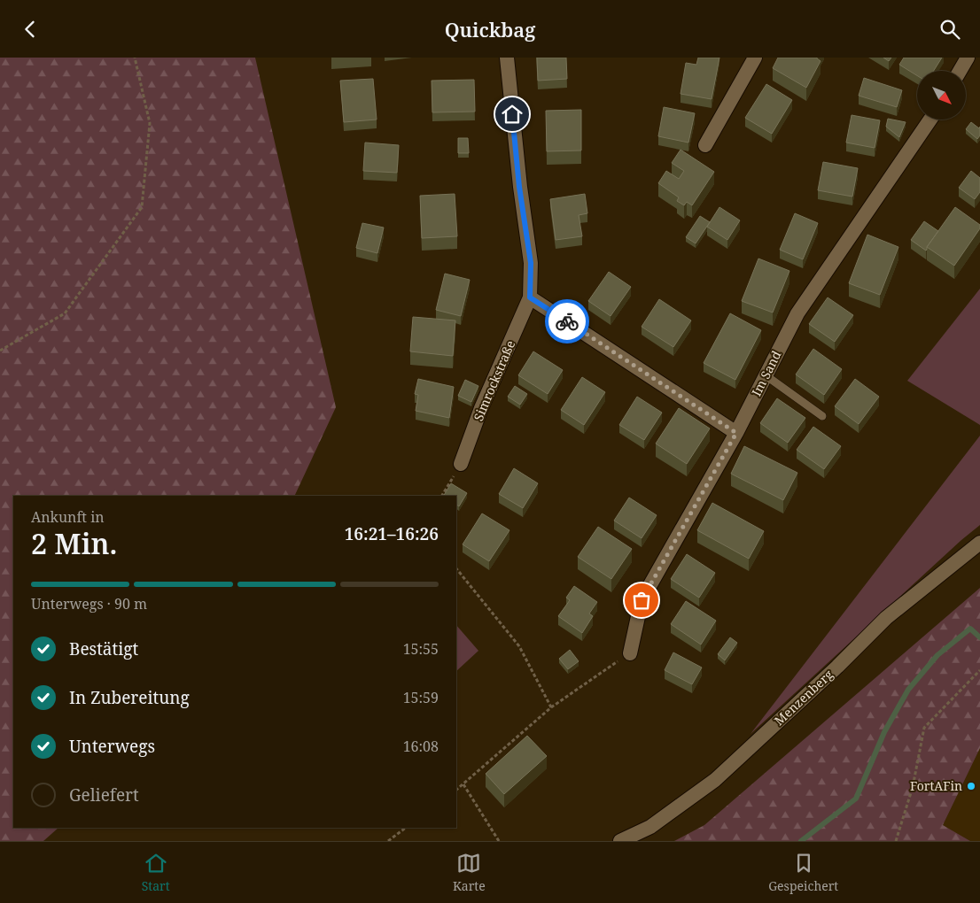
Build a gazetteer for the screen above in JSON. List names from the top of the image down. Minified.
{"streets":{"street":["Im Sand","Simrockstraße","Menzenberg"]},"places":["FortAFin"],"north":"bottom right","page":{"header":"Quickbag","heading":["2 Min.","Ankunft in","16:21–16:26"],"bar":"Unterwegs · 90 m","list":[["Bestätigt","15:55"],["In Zubereitung","15:59"],["Unterwegs","16:08"],"Geliefert"],"tabs":["Start","Karte","Gespeichert"]}}
